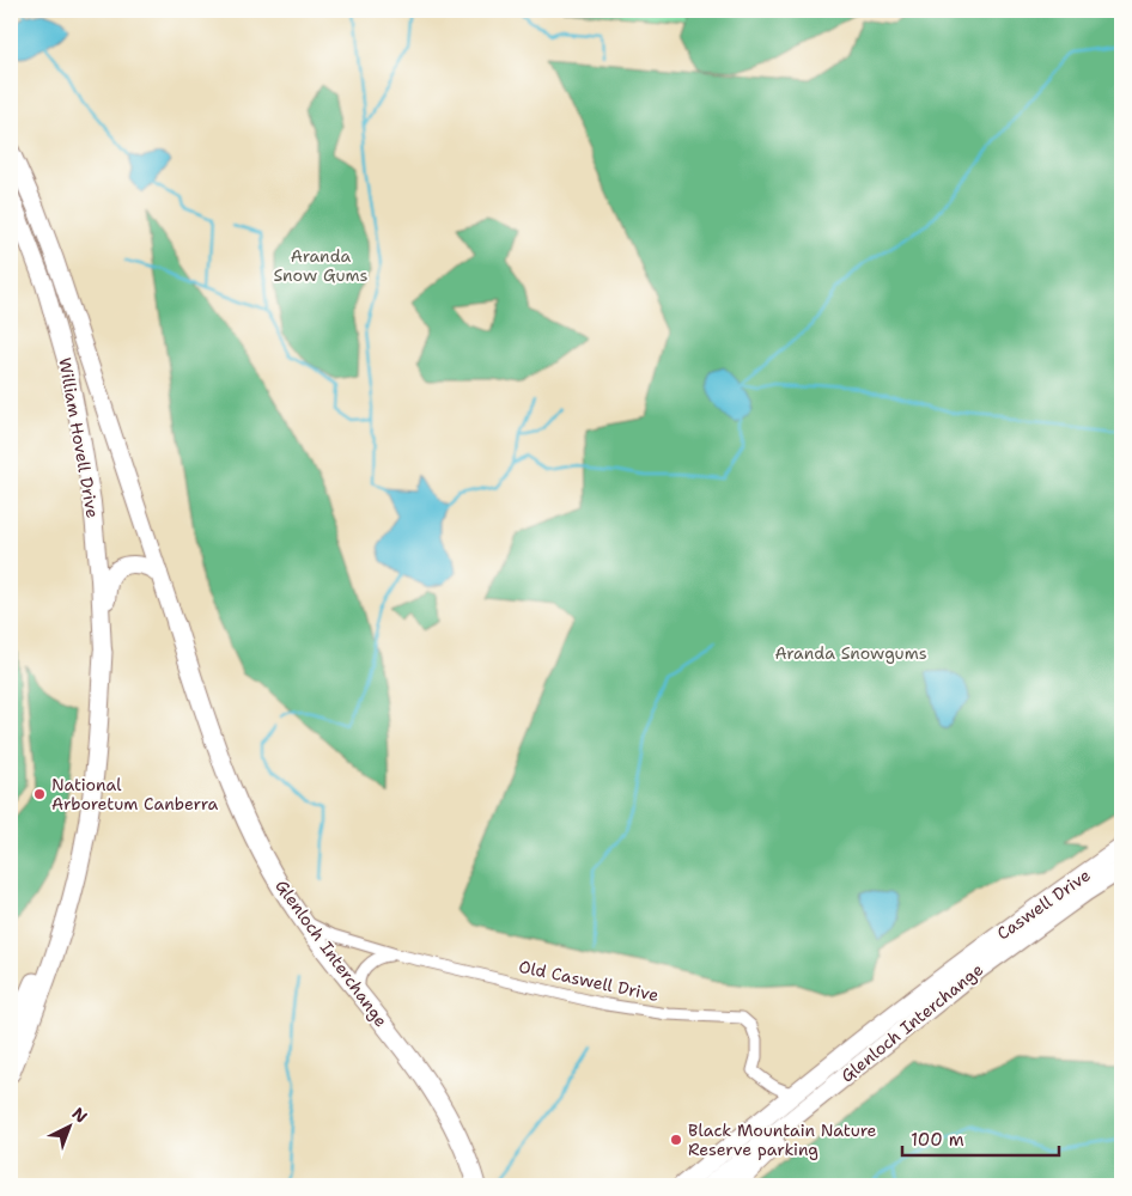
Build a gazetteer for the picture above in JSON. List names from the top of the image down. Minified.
{"streets":{"highway":["Caswell Drive","Glenloch Interchange"],"main road":["William Hovell Drive"],"street":["Old Caswell Drive"]},"crossings":[["William Hovell Drive","Glenloch Interchange"],["Caswell Drive","Old Caswell Drive"],["Glenloch Interchange","Old Caswell Drive"]],"parks":["Aranda Snow Gums","Aranda Snowgums"],"places":["National Arboretum Canberra","Black Mountain Nature Reserve parking"],"scale_bar":"100 m","north":"top right"}
